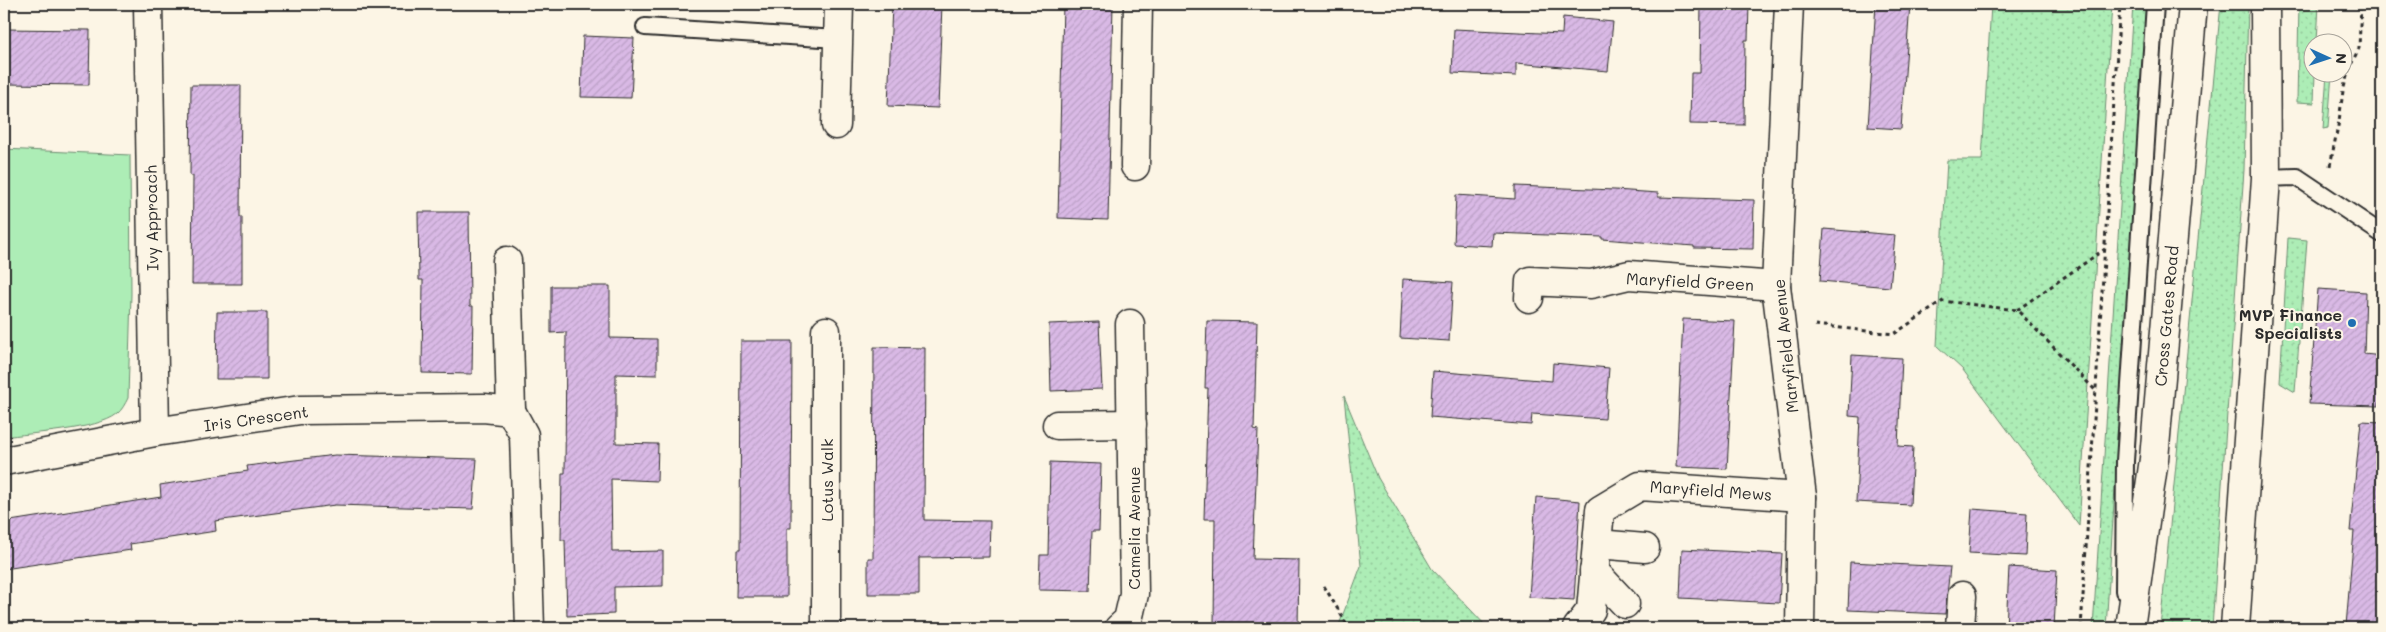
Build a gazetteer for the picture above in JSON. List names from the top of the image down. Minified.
{"streets":{"street":["Ivy Approach","Maryfield Green","Cross Gates Road","Maryfield Avenue","Iris Crescent","Lotus Walk","Maryfield Mews","Camelia Avenue"]},"crossings":[["Ivy Approach","Iris Crescent"],["Maryfield Green","Maryfield Avenue"],["Maryfield Avenue","Maryfield Mews"]],"places":["MVP Finance Specialists"],"north":"right"}
